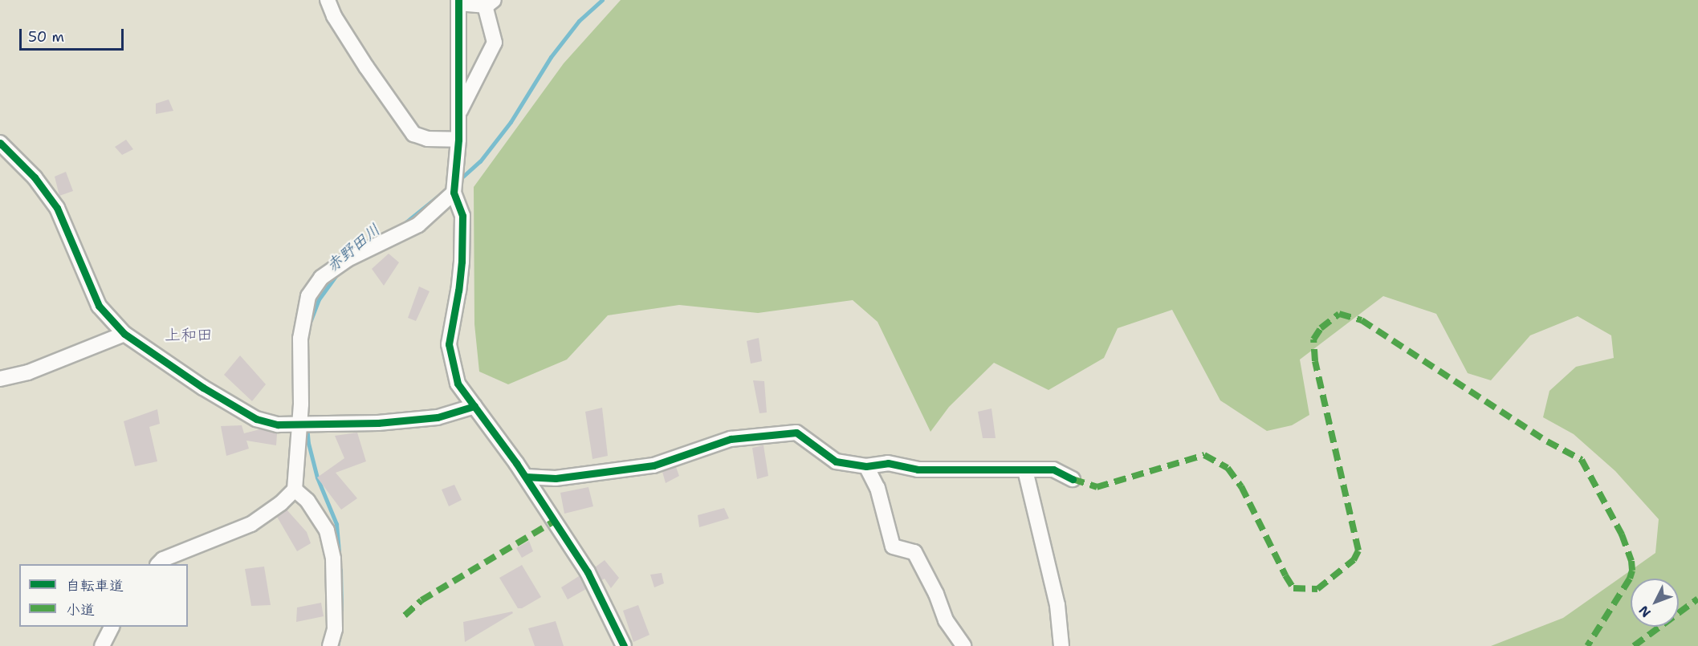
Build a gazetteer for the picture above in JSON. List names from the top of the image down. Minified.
{"districts":["上和田"],"water":["赤野田川"],"legend":["自転車道","小道"],"scale_bar":"50 m","north":"bottom left"}
